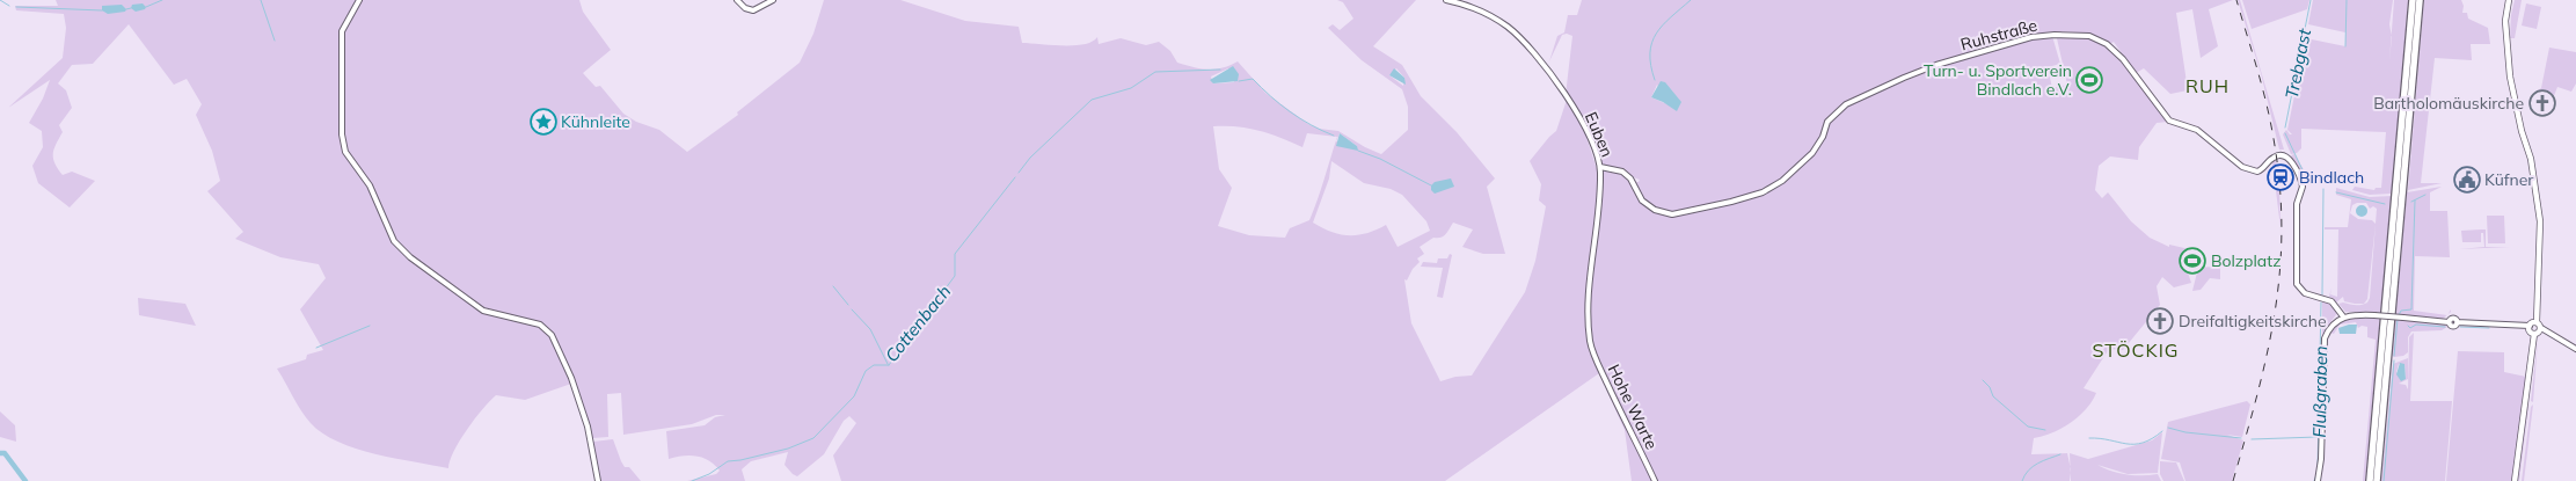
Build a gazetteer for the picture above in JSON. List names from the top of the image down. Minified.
{"streets":{"street":["Ruhstraße","Euben","Hohe Warte"]},"crossings":[["Ruhstraße","Euben"],["Euben","Hohe Warte"]],"districts":["RUH","STÖCKIG"],"water":["Trebgast","Cottenbach","Flußgraben"],"places":{"sports":["Turn- u. Sportverein Bindlach e.V.","Bolzplatz"],"church":["Bartholomäuskirche","Dreifaltigkeitskirche"],"place":["Kühnleite"],"station":["Bindlach"],"public building":["Küfner"]}}
